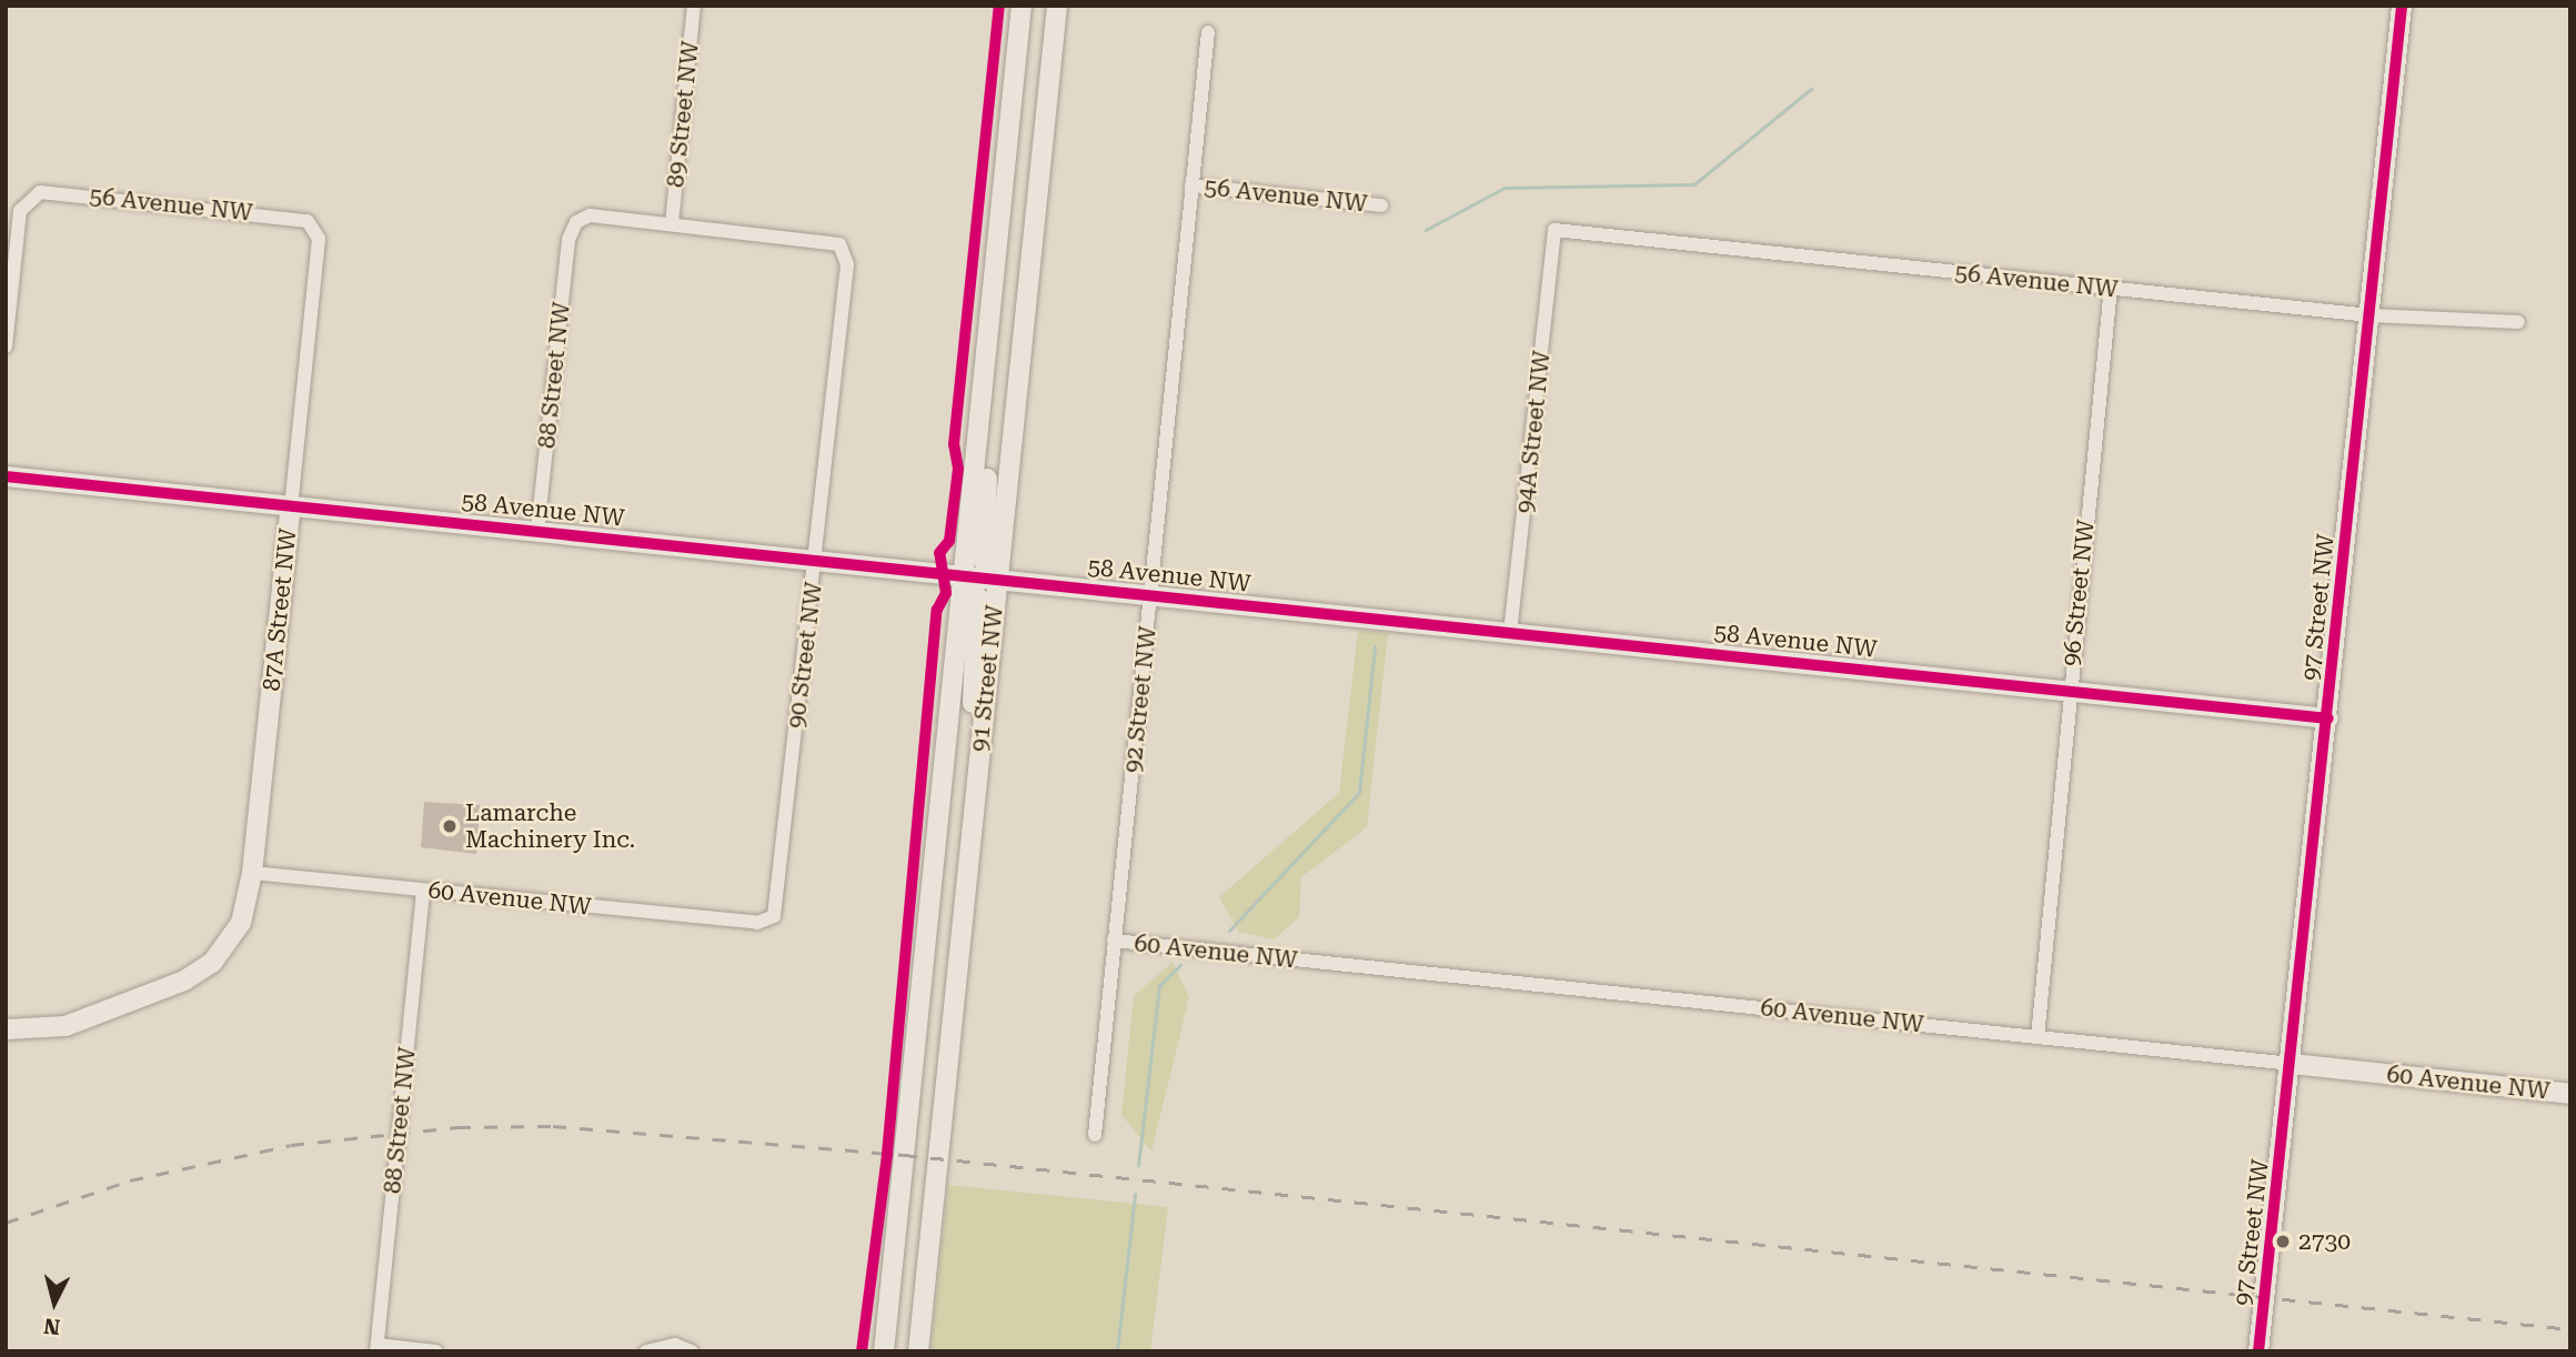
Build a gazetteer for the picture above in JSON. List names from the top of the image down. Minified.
{"streets":{"street":["89 Street NW","56 Avenue NW","88 Street NW","94A Street NW","58 Avenue NW","96 Street NW","97 Street NW","87A Street NW","90 Street NW","91 Street NW","92 Street NW","60 Avenue NW"]},"crossings":[["89 Street NW","88 Street NW"],["89 Street NW","90 Street NW"],["56 Avenue NW","94A Street NW"],["56 Avenue NW","96 Street NW"],["56 Avenue NW","97 Street NW"],["56 Avenue NW","87A Street NW"],["56 Avenue NW","92 Street NW"],["88 Street NW","58 Avenue NW"],["88 Street NW","90 Street NW"],["88 Street NW","60 Avenue NW"],["94A Street NW","58 Avenue NW"],["58 Avenue NW","96 Street NW"],["58 Avenue NW","97 Street NW"],["58 Avenue NW","87A Street NW"],["58 Avenue NW","90 Street NW"],["58 Avenue NW","91 Street NW"],["58 Avenue NW","92 Street NW"],["96 Street NW","60 Avenue NW"],["97 Street NW","60 Avenue NW"],["87A Street NW","60 Avenue NW"],["90 Street NW","60 Avenue NW"],["92 Street NW","60 Avenue NW"]],"places":["Lamarche Machinery Inc.","2730"],"north":"bottom"}
